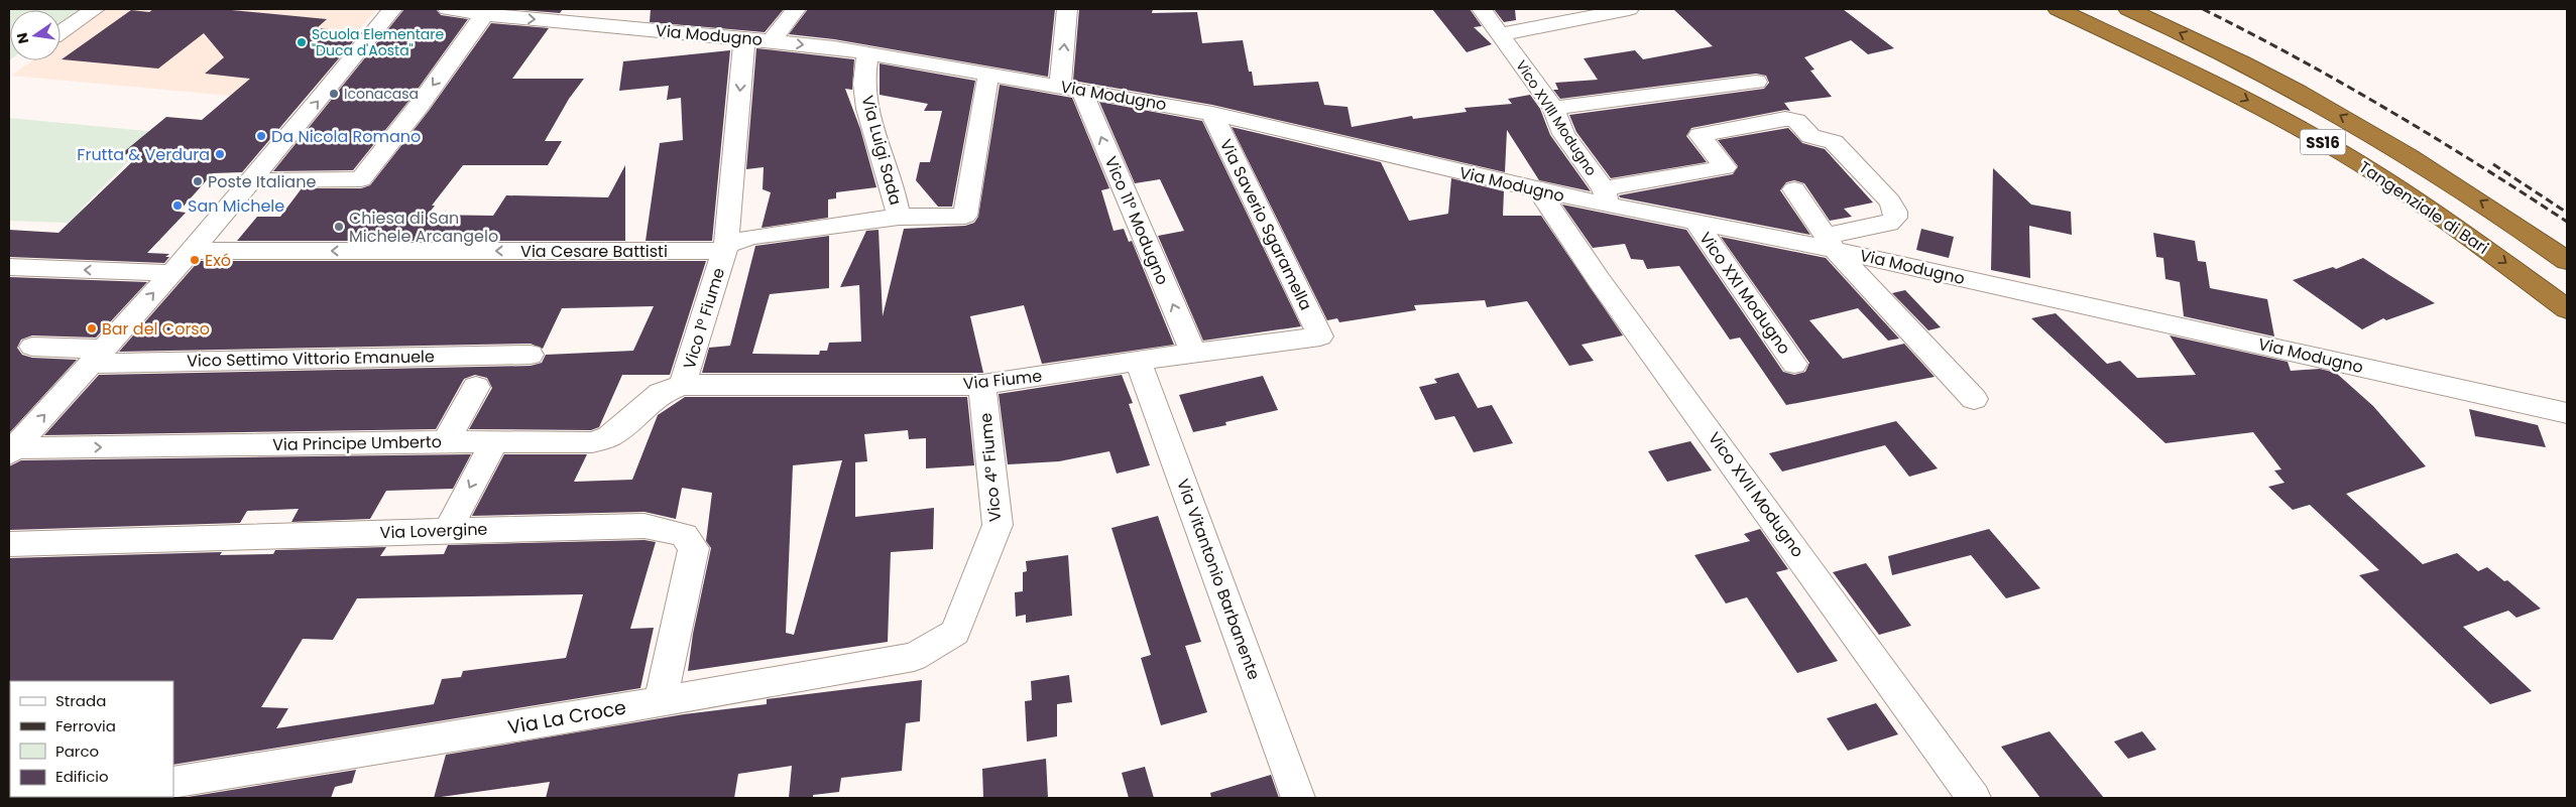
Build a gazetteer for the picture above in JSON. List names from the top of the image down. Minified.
{"streets":{"highway":["SS16","Tangenziale di Bari"],"street":["Via Modugno","Vico XVIII Modugno","Via Luigi Sada","Vico 11° Modugno","Via Saverio Sgaramella","Via Cesare Battisti","Vico XXI Modugno","Vico 1° Fiume","Vico Settimo Vittorio Emanuele","Via Fiume","Via Principe Umberto","Vico 4° Fiume","Vico XVII Modugno","Via Lovergine","Via Vitantonio Barbanente","Via La Croce"]},"crossings":[["Via Modugno","Vico XVIII Modugno"],["Via Modugno","Via Luigi Sada"],["Via Modugno","Vico 11° Modugno"],["Via Modugno","Via Saverio Sgaramella"],["Via Modugno","Via Cesare Battisti"],["Via Modugno","Vico XXI Modugno"],["Via Modugno","Vico 1° Fiume"],["Via Modugno","Vico XVII Modugno"],["Via Luigi Sada","Via Cesare Battisti"],["Vico 11° Modugno","Via Fiume"],["Via Saverio Sgaramella","Via Fiume"],["Via Cesare Battisti","Vico 1° Fiume"],["Vico 1° Fiume","Via Fiume"],["Vico 1° Fiume","Via Principe Umberto"],["Via Fiume","Via Principe Umberto"],["Via Fiume","Vico 4° Fiume"],["Via Fiume","Via Vitantonio Barbanente"],["Vico 4° Fiume","Via La Croce"],["Via Lovergine","Via La Croce"]],"one_way":["Vico 11° Modugno","Via Cesare Battisti","Vico 1° Fiume"],"places":["Scuola Elementare \"Duca d'Aosta\"","Iconacasa","Da Nicola Romano","Frutta & Verdura","Poste Italiane","San Michele","Chiesa di San Michele Arcangelo","Exó","Bar del Corso"],"legend":["Strada","Ferrovia","Parco","Edificio"],"north":"left"}
